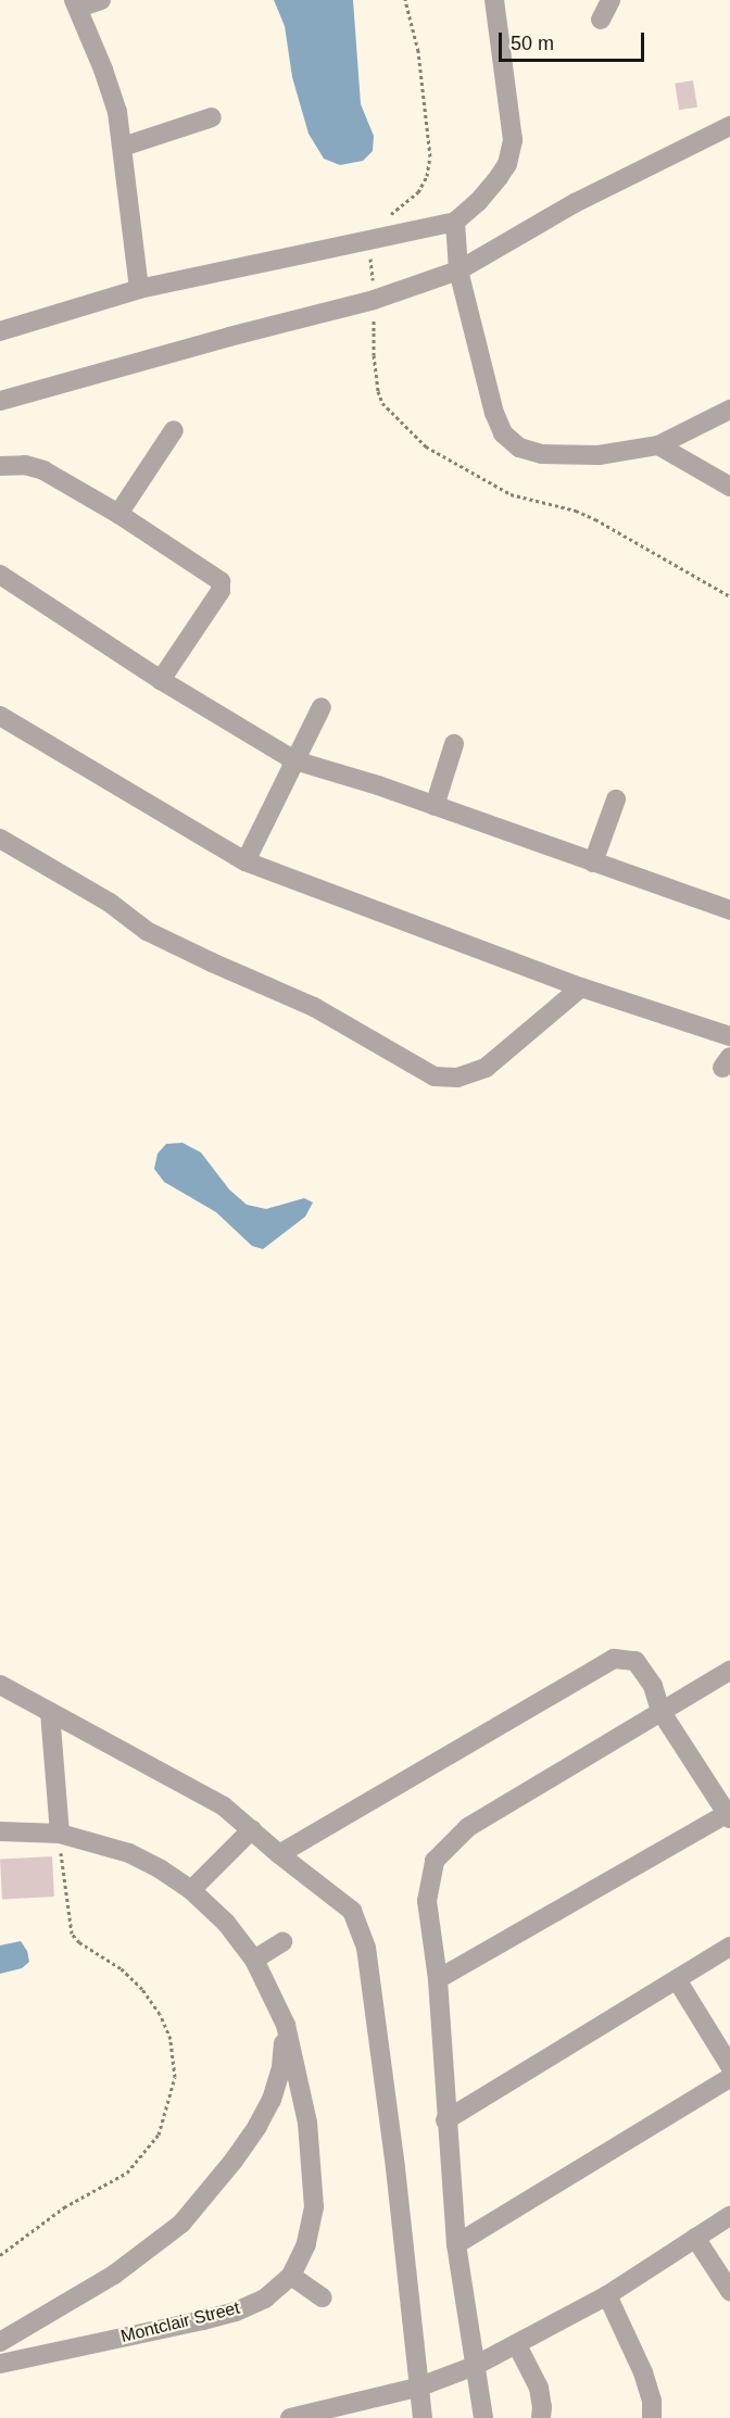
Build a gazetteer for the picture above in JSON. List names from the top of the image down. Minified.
{"streets":{"street":["Montclair Street"]},"scale_bar":"50 m"}
